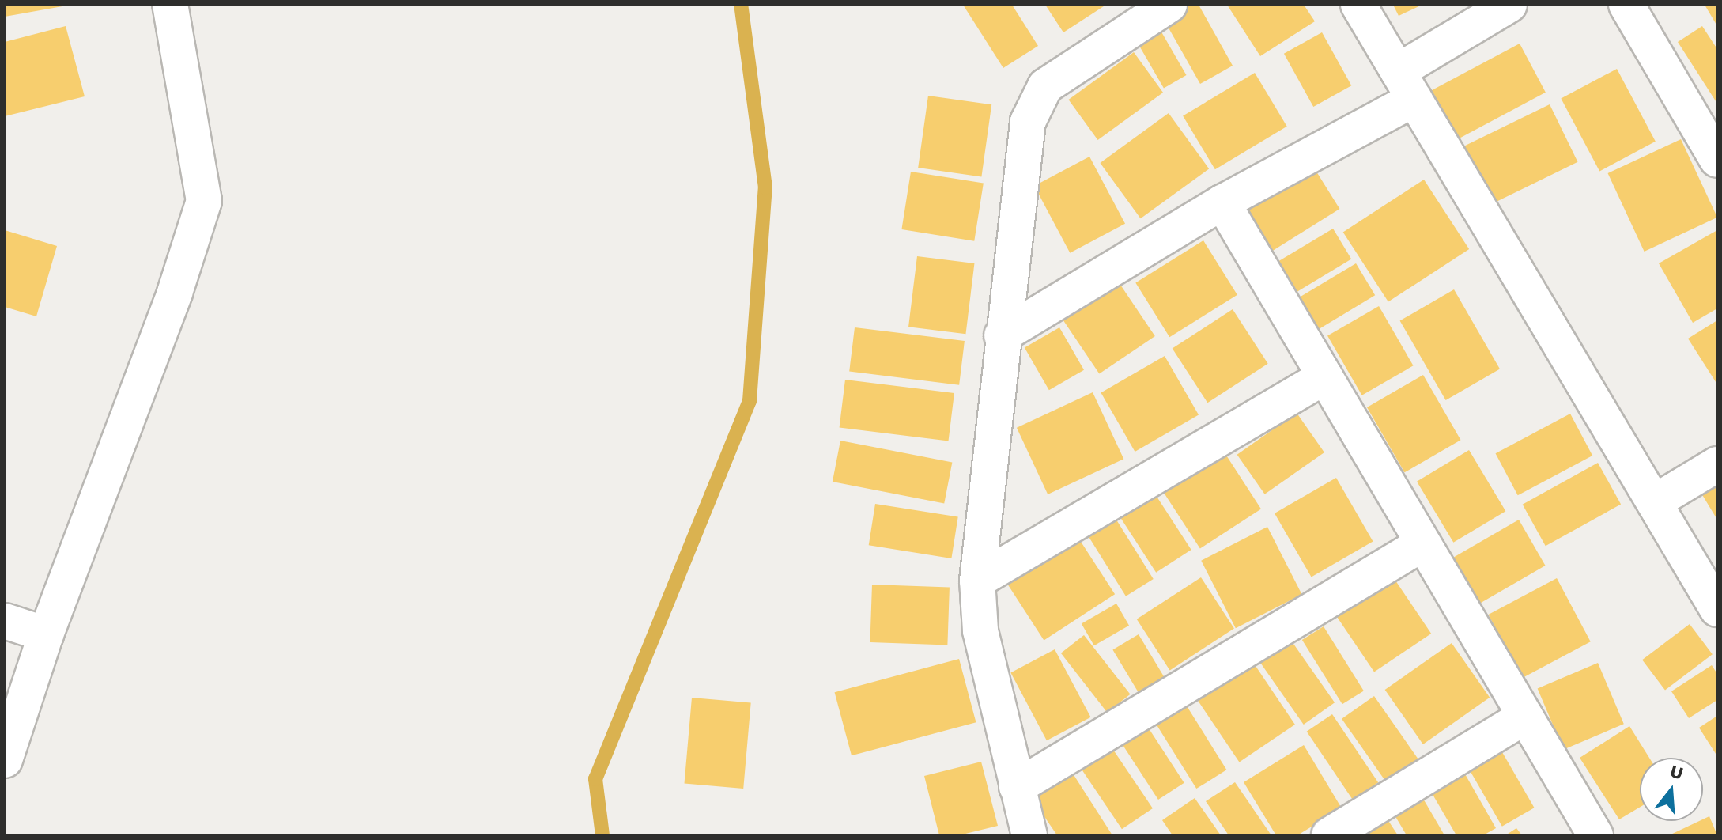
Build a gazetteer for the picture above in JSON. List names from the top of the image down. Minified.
{"north":"top"}
